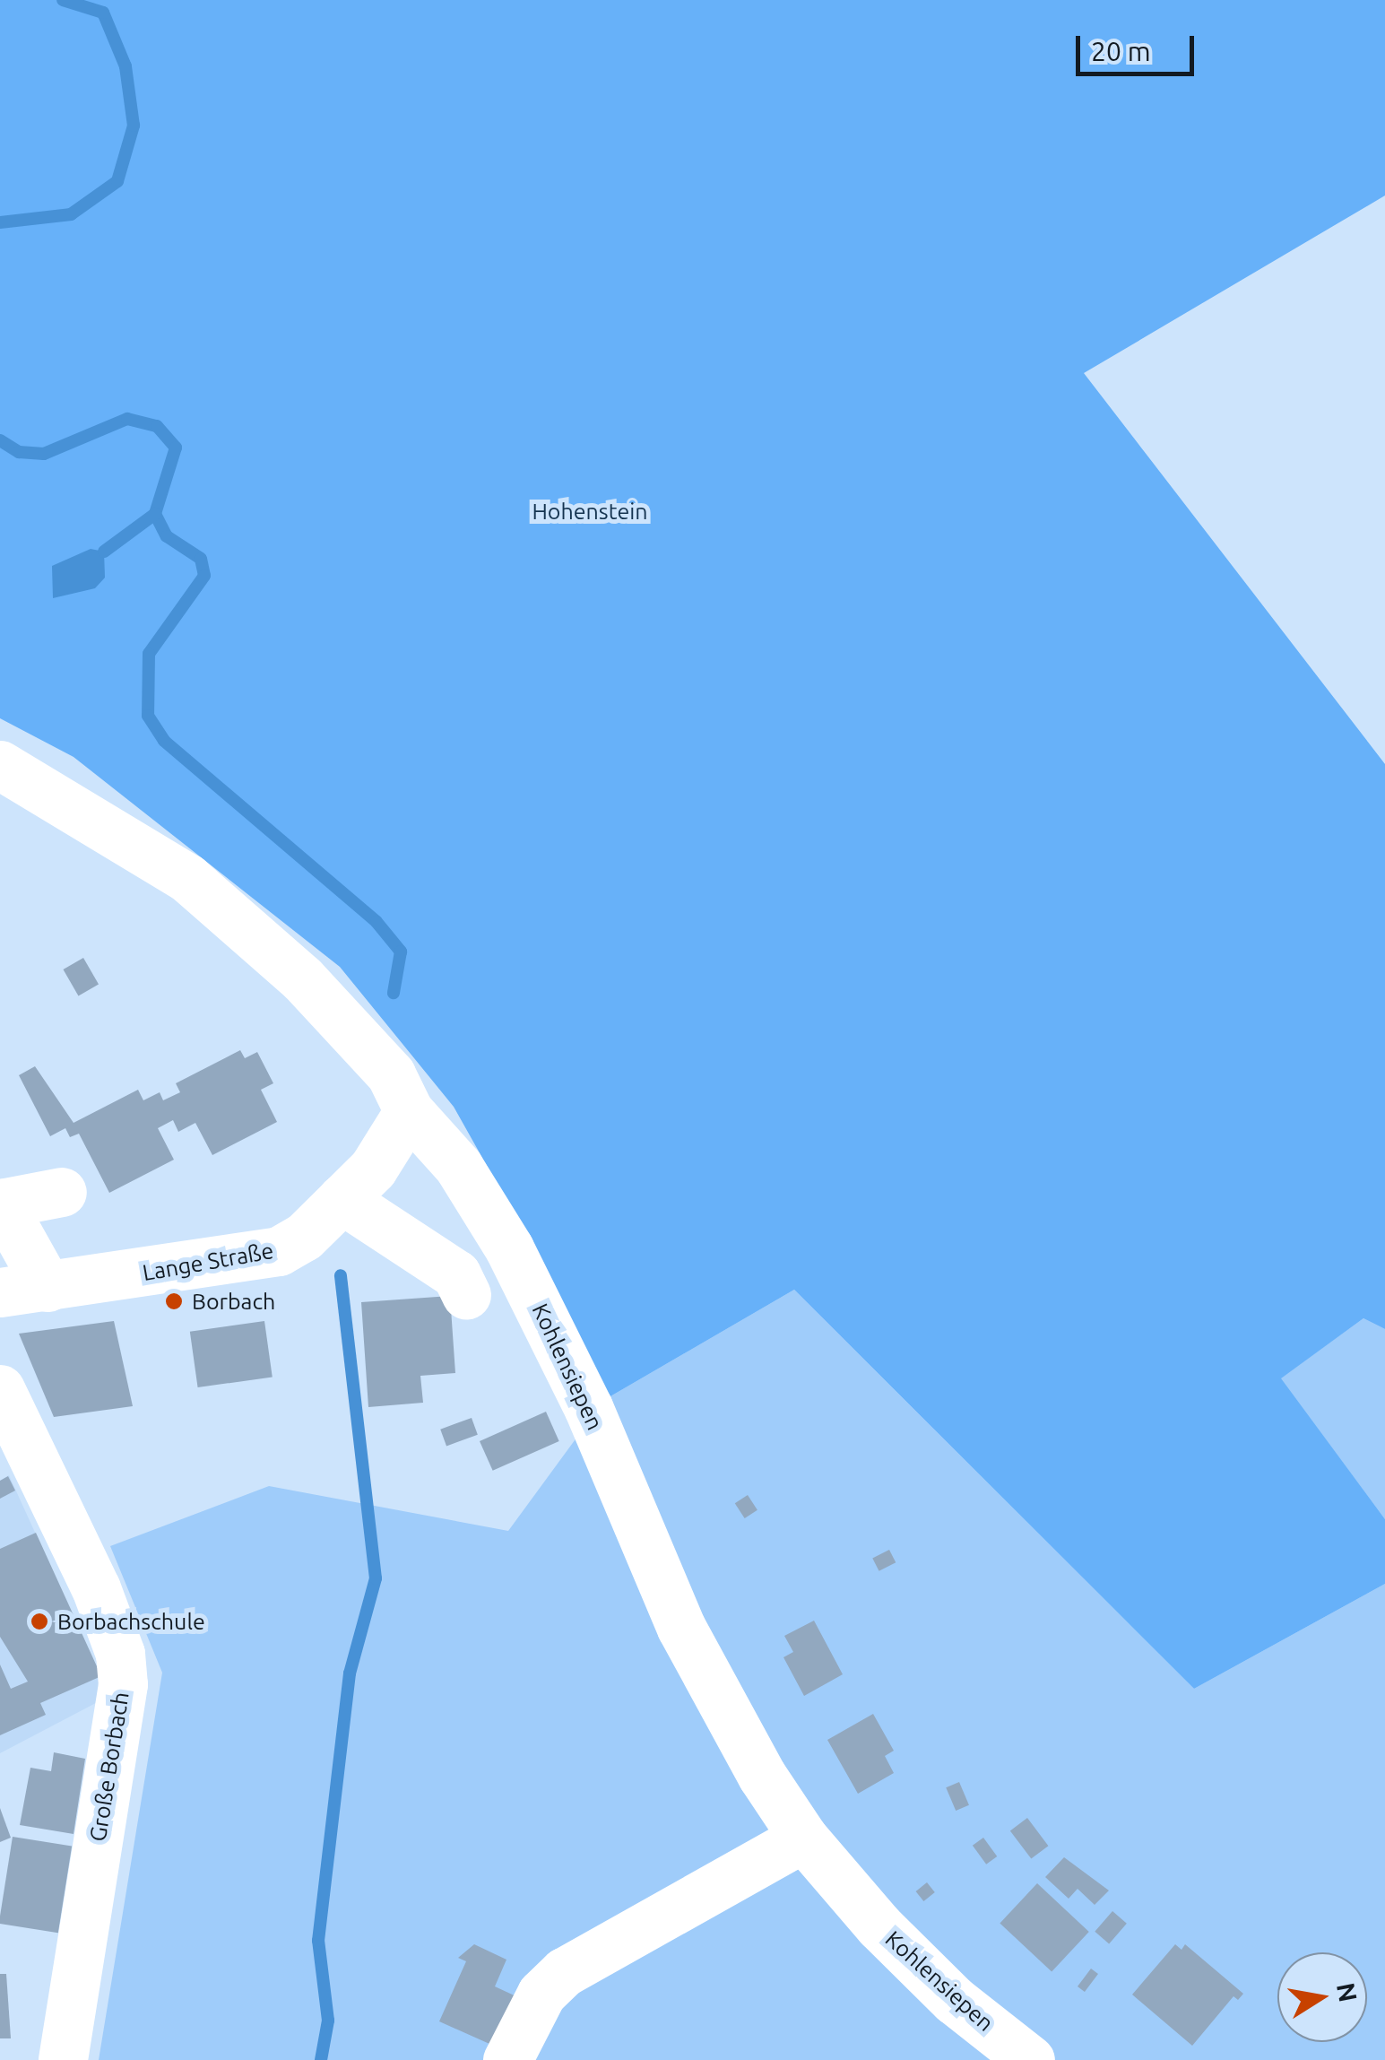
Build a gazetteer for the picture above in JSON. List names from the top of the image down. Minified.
{"streets":{"street":["Lange Straße","Kohlensiepen","Große Borbach"]},"crossings":[["Lange Straße","Kohlensiepen"]],"parks":["Hohenstein"],"places":["Borbach","Borbachschule"],"scale_bar":"20 m","north":"right"}
